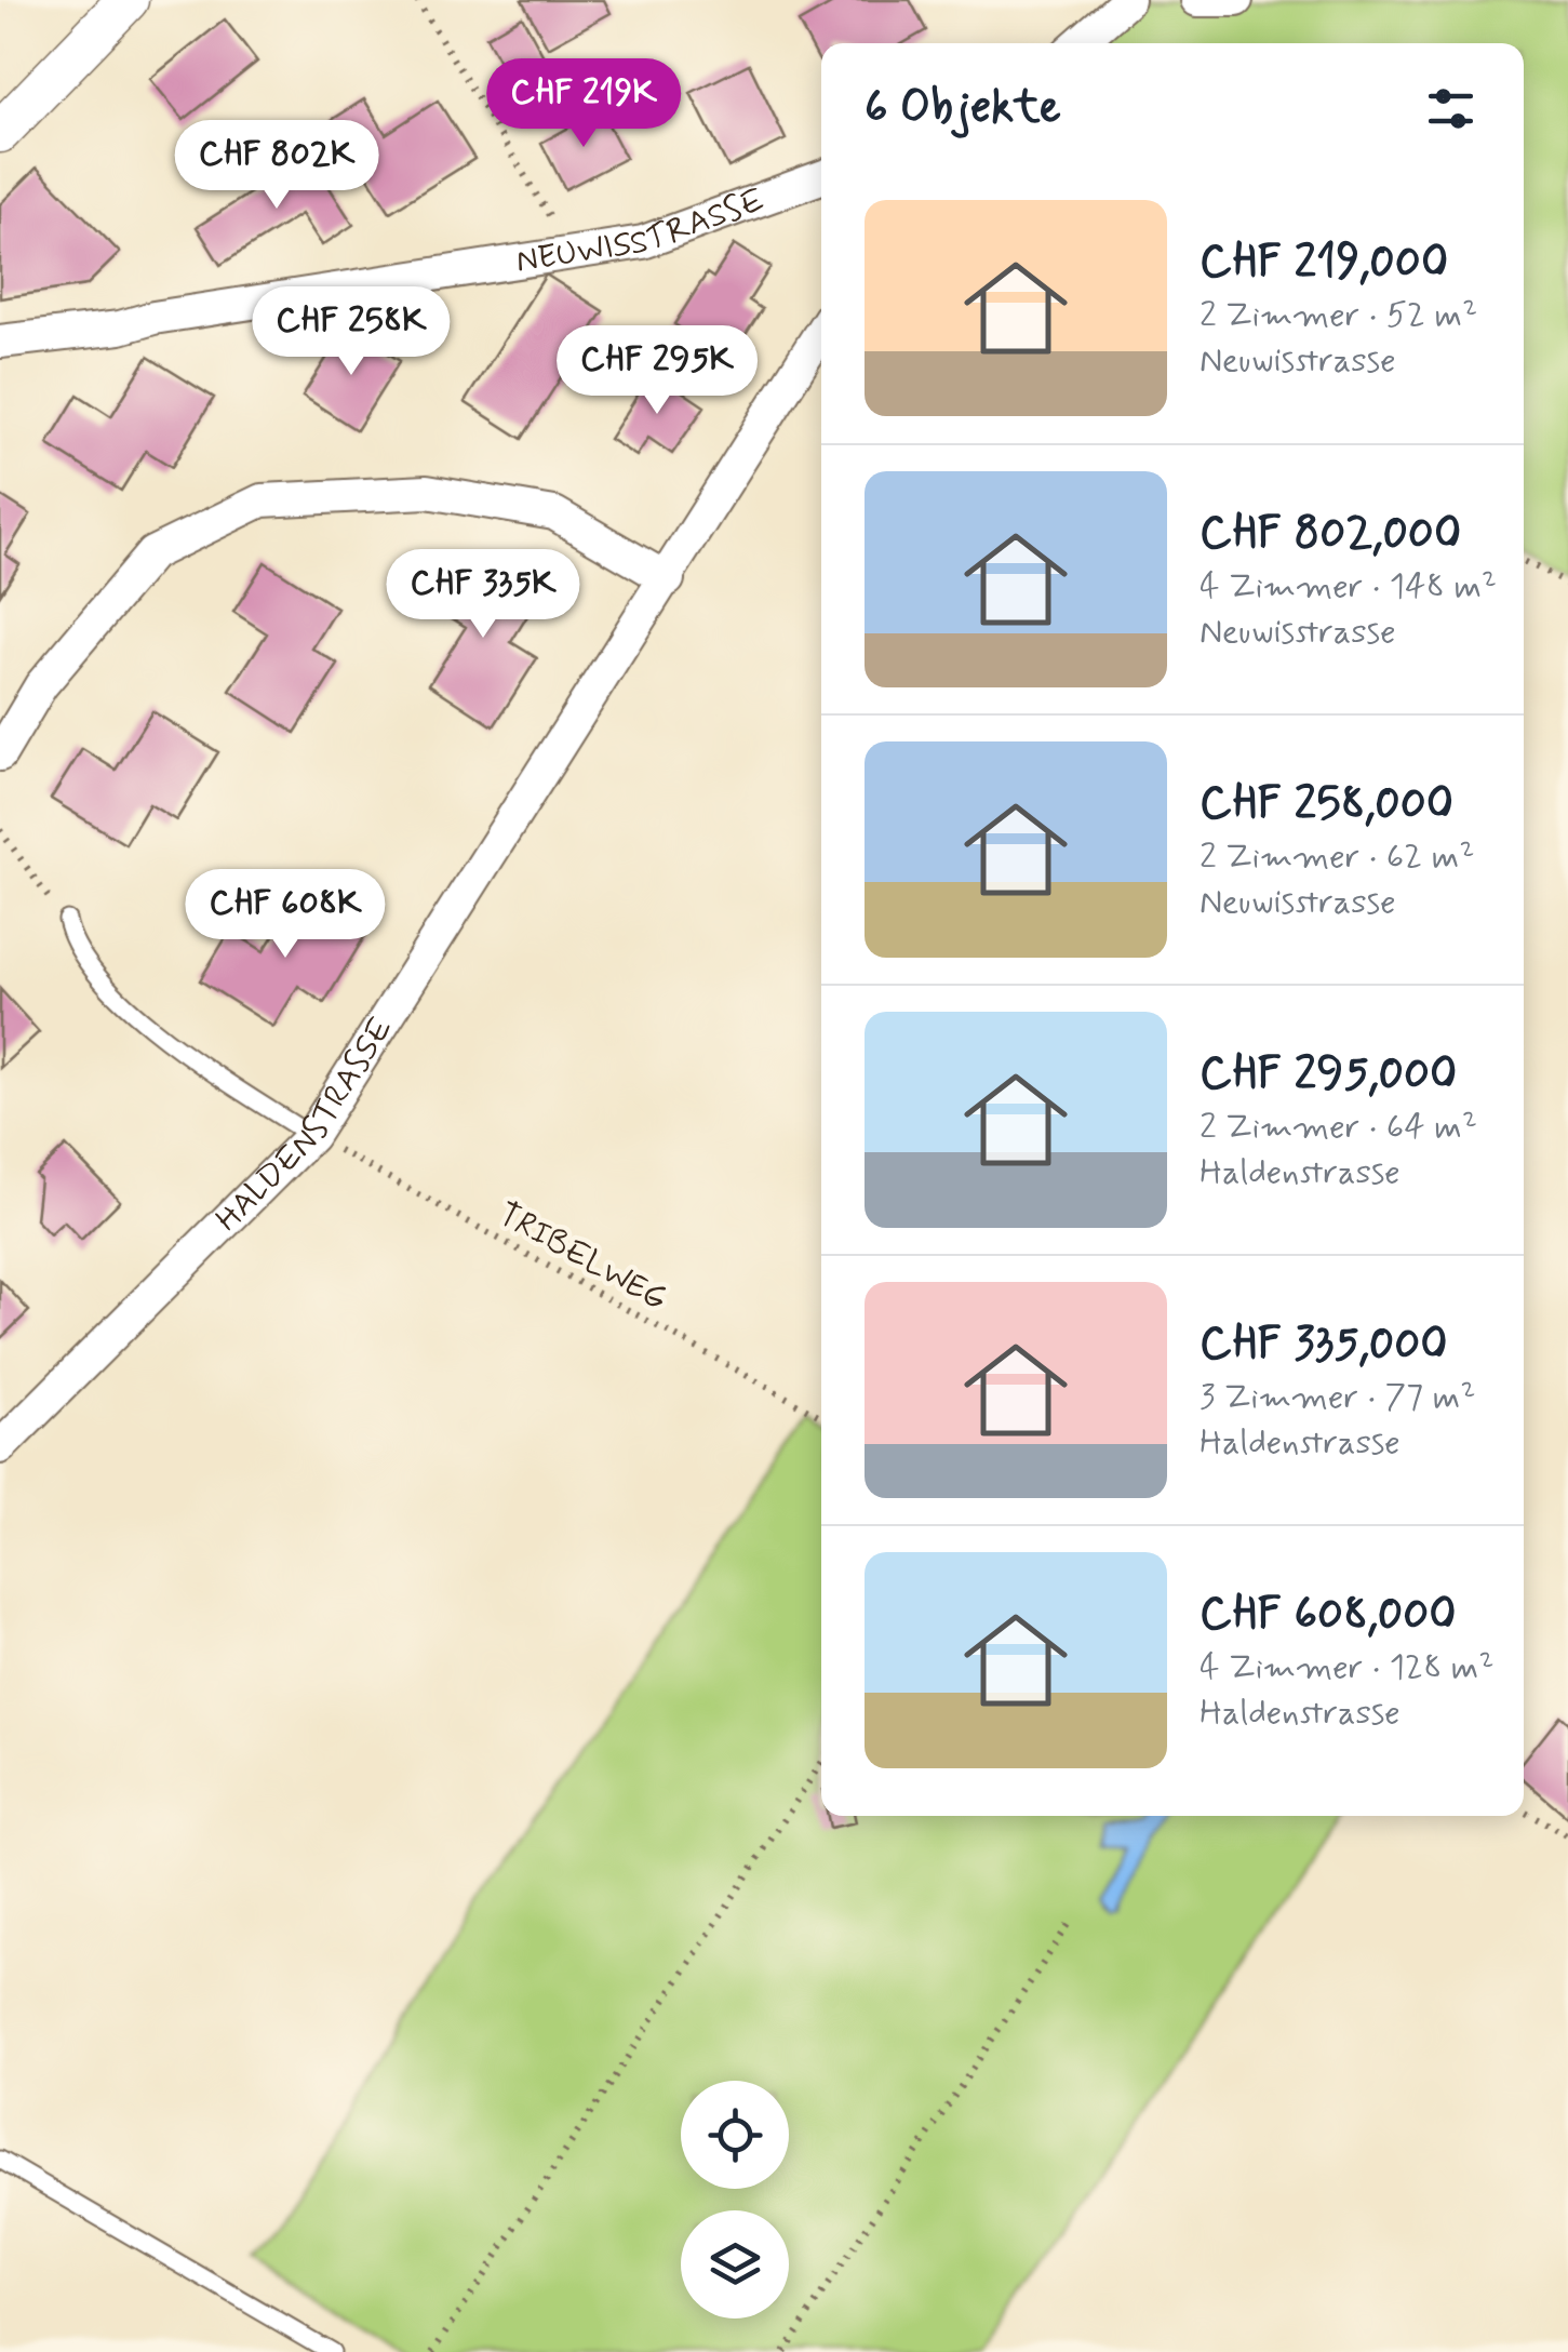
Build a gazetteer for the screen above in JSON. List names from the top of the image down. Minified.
{"streets":{"street":["NEUWISSTRASSE","HALDENSTRASSE"],"path":["TRIBELWEG"]},"crossings":[["HALDENSTRASSE","TRIBELWEG"]],"page":{"heading":"6 Objekte","price":["CHF 219K","CHF 802K","CHF 258K","CHF 295K","CHF 335K","CHF 608K"],"list":[{"name":"CHF 219,000","note":"2 Zimmer · 52 m² · Neuwisstrasse"},{"name":"CHF 802,000","note":"4 Zimmer · 148 m² · Neuwisstrasse"},{"name":"CHF 258,000","note":"2 Zimmer · 62 m² · Neuwisstrasse"},{"name":"CHF 295,000","note":"2 Zimmer · 64 m² · Haldenstrasse"},{"name":"CHF 335,000","note":"3 Zimmer · 77 m² · Haldenstrasse"},{"name":"CHF 608,000","note":"4 Zimmer · 128 m² · Haldenstrasse"}]}}
